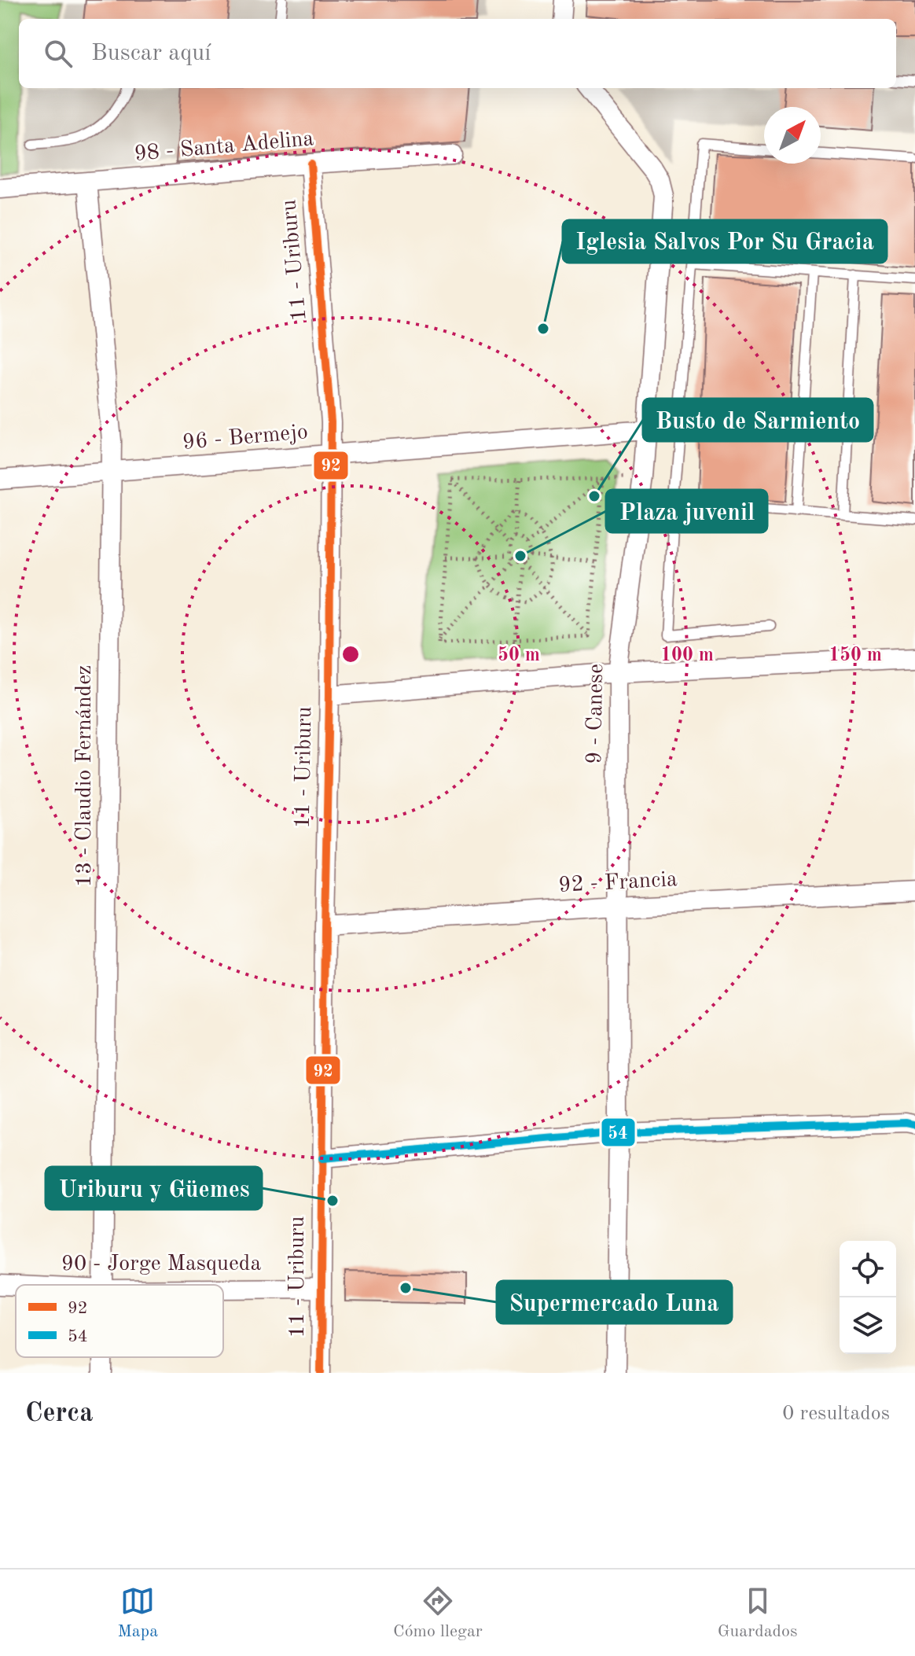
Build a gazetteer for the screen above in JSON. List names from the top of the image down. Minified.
{"streets":{"street":["98 - Santa Adelina","11 - Uriburu","96 - Bermejo","9 - Canese","13 - Claudio Fernández","92 - Francia","90 - Jorge Masqueda"]},"crossings":[["98 - Santa Adelina","11 - Uriburu"],["98 - Santa Adelina","13 - Claudio Fernández"],["11 - Uriburu","96 - Bermejo"],["11 - Uriburu","92 - Francia"],["11 - Uriburu","90 - Jorge Masqueda"],["96 - Bermejo","9 - Canese"],["96 - Bermejo","13 - Claudio Fernández"],["9 - Canese","92 - Francia"]],"places":["Iglesia Salvos Por Su Gracia","Busto de Sarmiento","Plaza juvenil","Uriburu y Güemes","Supermercado Luna"],"lines":["transit line 92","transit line 54"],"legend":["92","54"],"north":"top right","page":{"search":"Buscar aquí","heading":["Cerca","0 resultados"],"nav":["Mapa","Cómo llegar","Guardados"]},"rings":["50 m","100 m","150 m"]}
